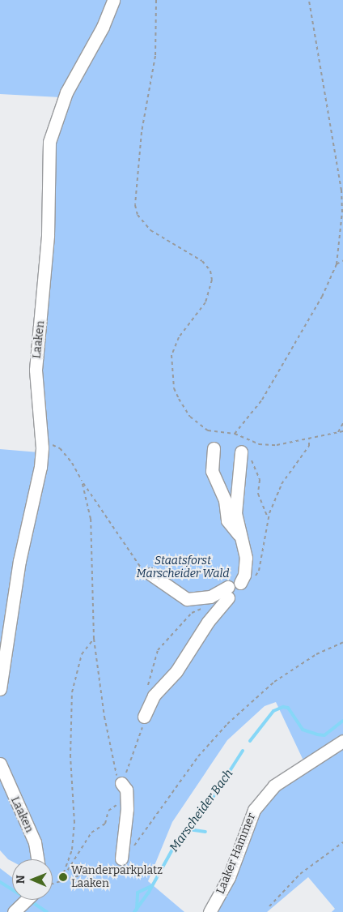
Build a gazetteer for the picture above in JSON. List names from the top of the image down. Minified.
{"streets":{"street":["Laaken","Laaker Hammer"]},"water":["Marscheider Bach"],"parks":["Staatsforst Marscheider Wald"],"places":["Wanderparkplatz Laaken"],"north":"left"}
